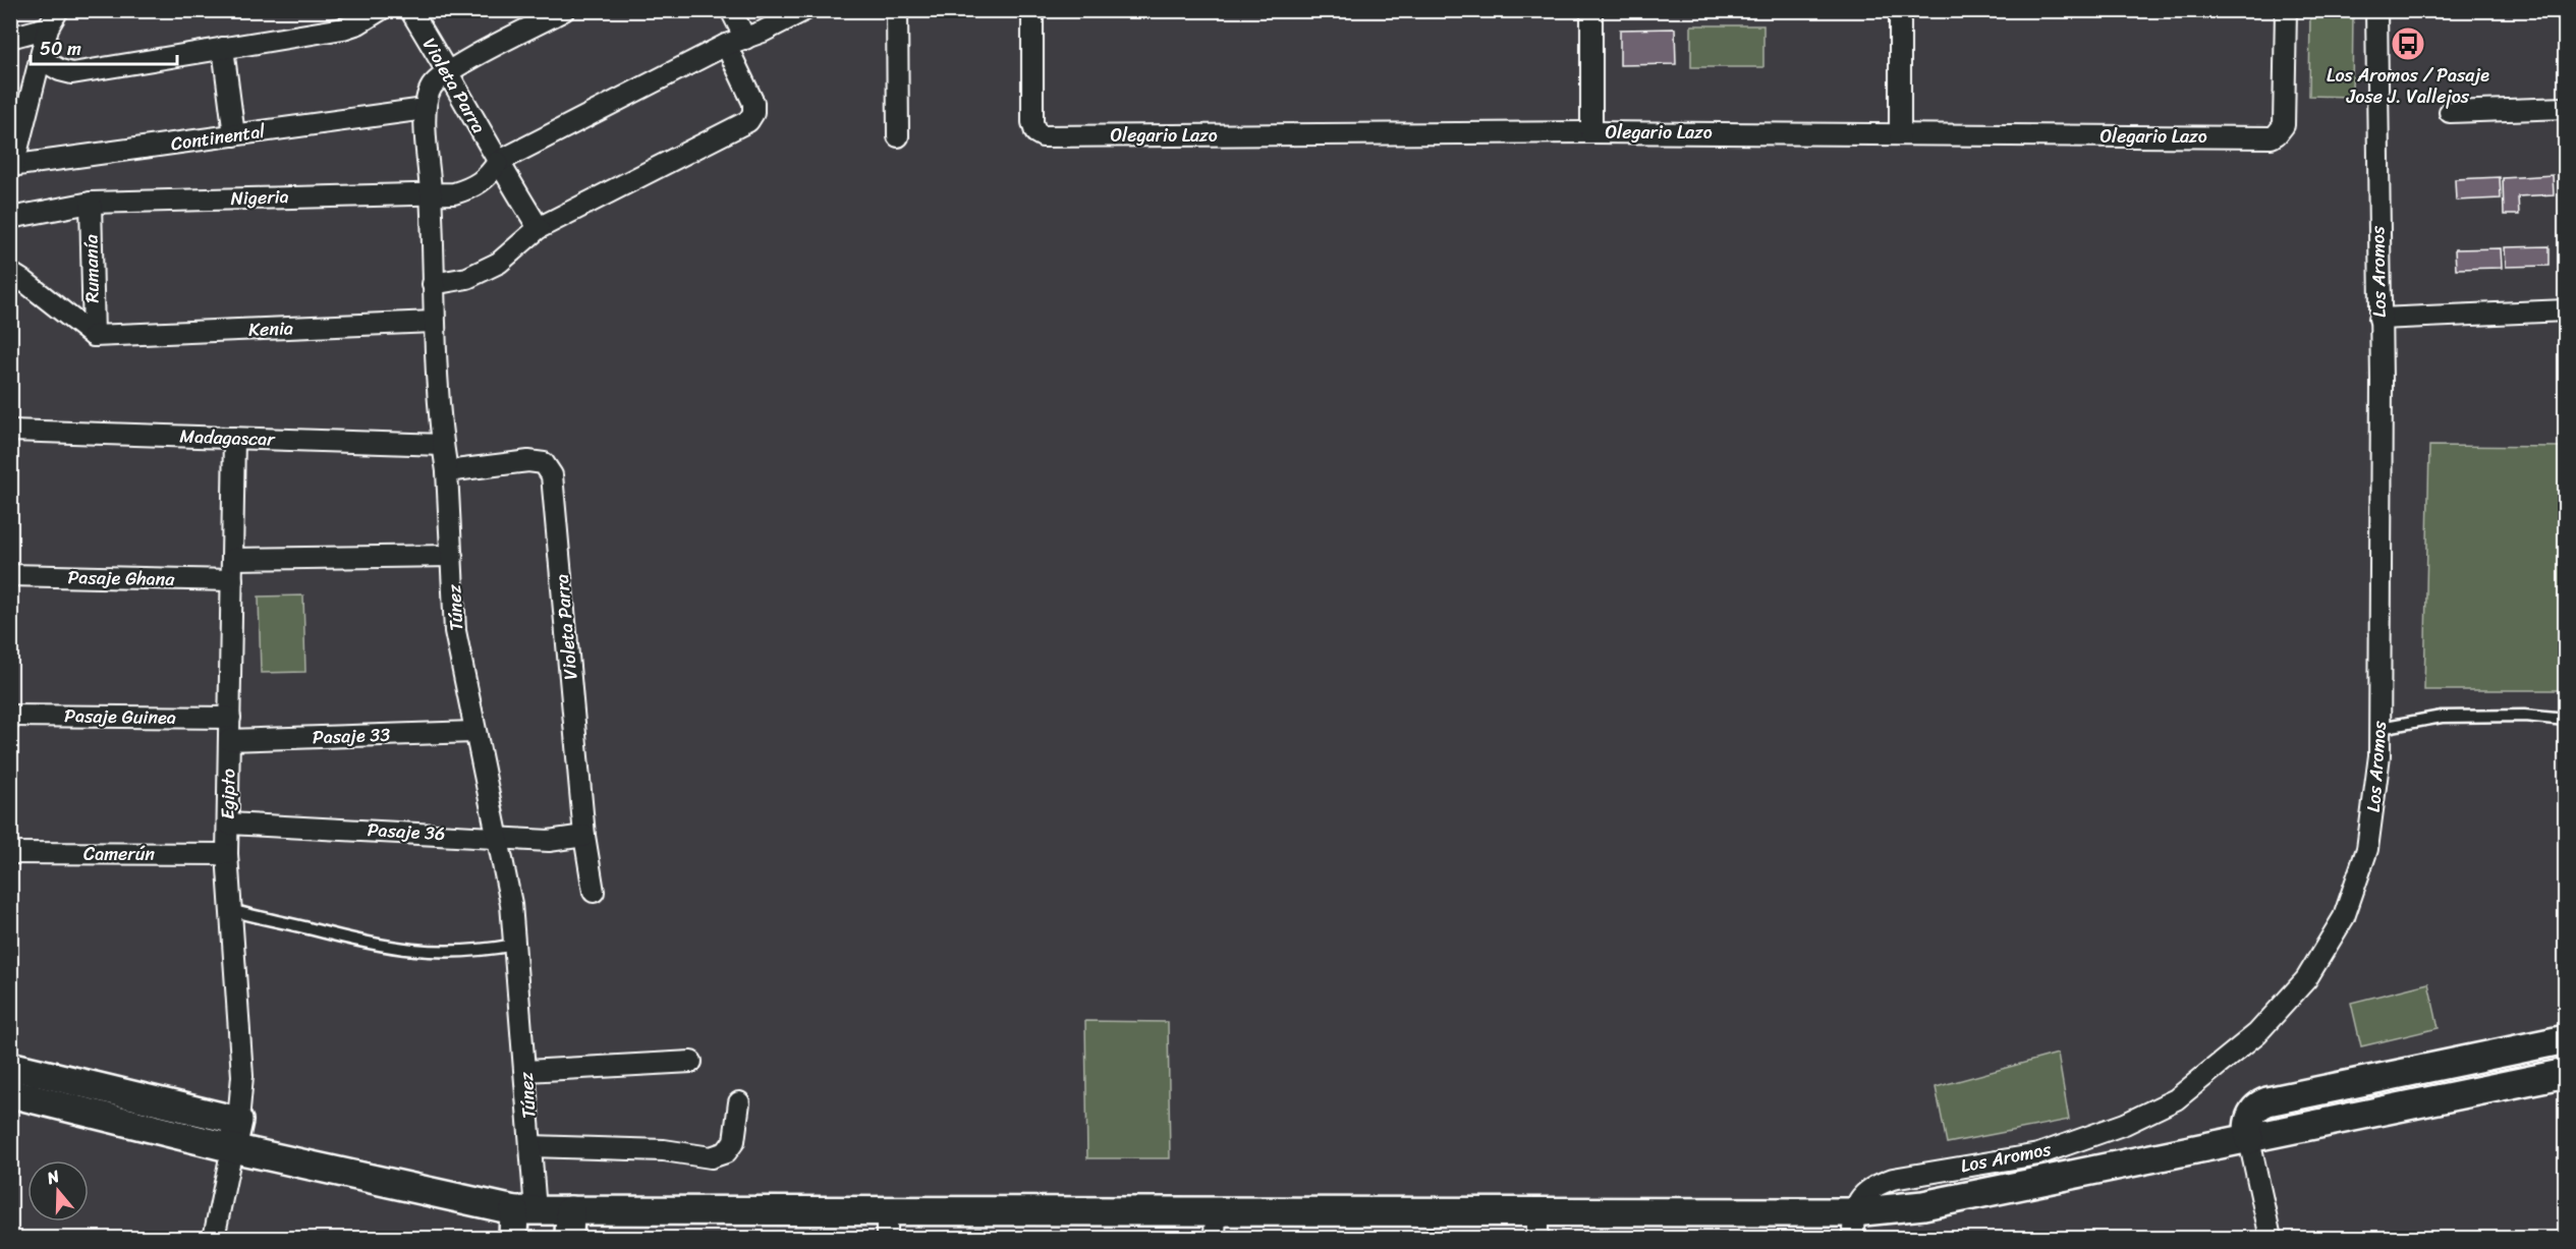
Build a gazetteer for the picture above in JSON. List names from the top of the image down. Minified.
{"streets":{"street":["Violeta Parra","Olegario Lazo","Continental","Nigeria","Rumanía","Los Aromos","Kenia","Madagascar","Pasaje Ghana","Túnez","Pasaje Guinea","Pasaje 33","Egipto","Pasaje 36","Camerún"]},"crossings":[["Violeta Parra","Nigeria"],["Violeta Parra","Túnez"],["Violeta Parra","Pasaje 36"],["Continental","Túnez"],["Nigeria","Rumanía"],["Nigeria","Túnez"],["Rumanía","Kenia"],["Kenia","Túnez"],["Madagascar","Túnez"],["Madagascar","Egipto"],["Pasaje Ghana","Egipto"],["Túnez","Pasaje 33"],["Túnez","Pasaje 36"],["Pasaje Guinea","Egipto"],["Pasaje 33","Egipto"],["Egipto","Pasaje 36"],["Egipto","Camerún"]],"places":{"bus stop":["Los Aromos / Pasaje Jose J. Vallejos"]},"scale_bar":"50 m","north":"top"}
